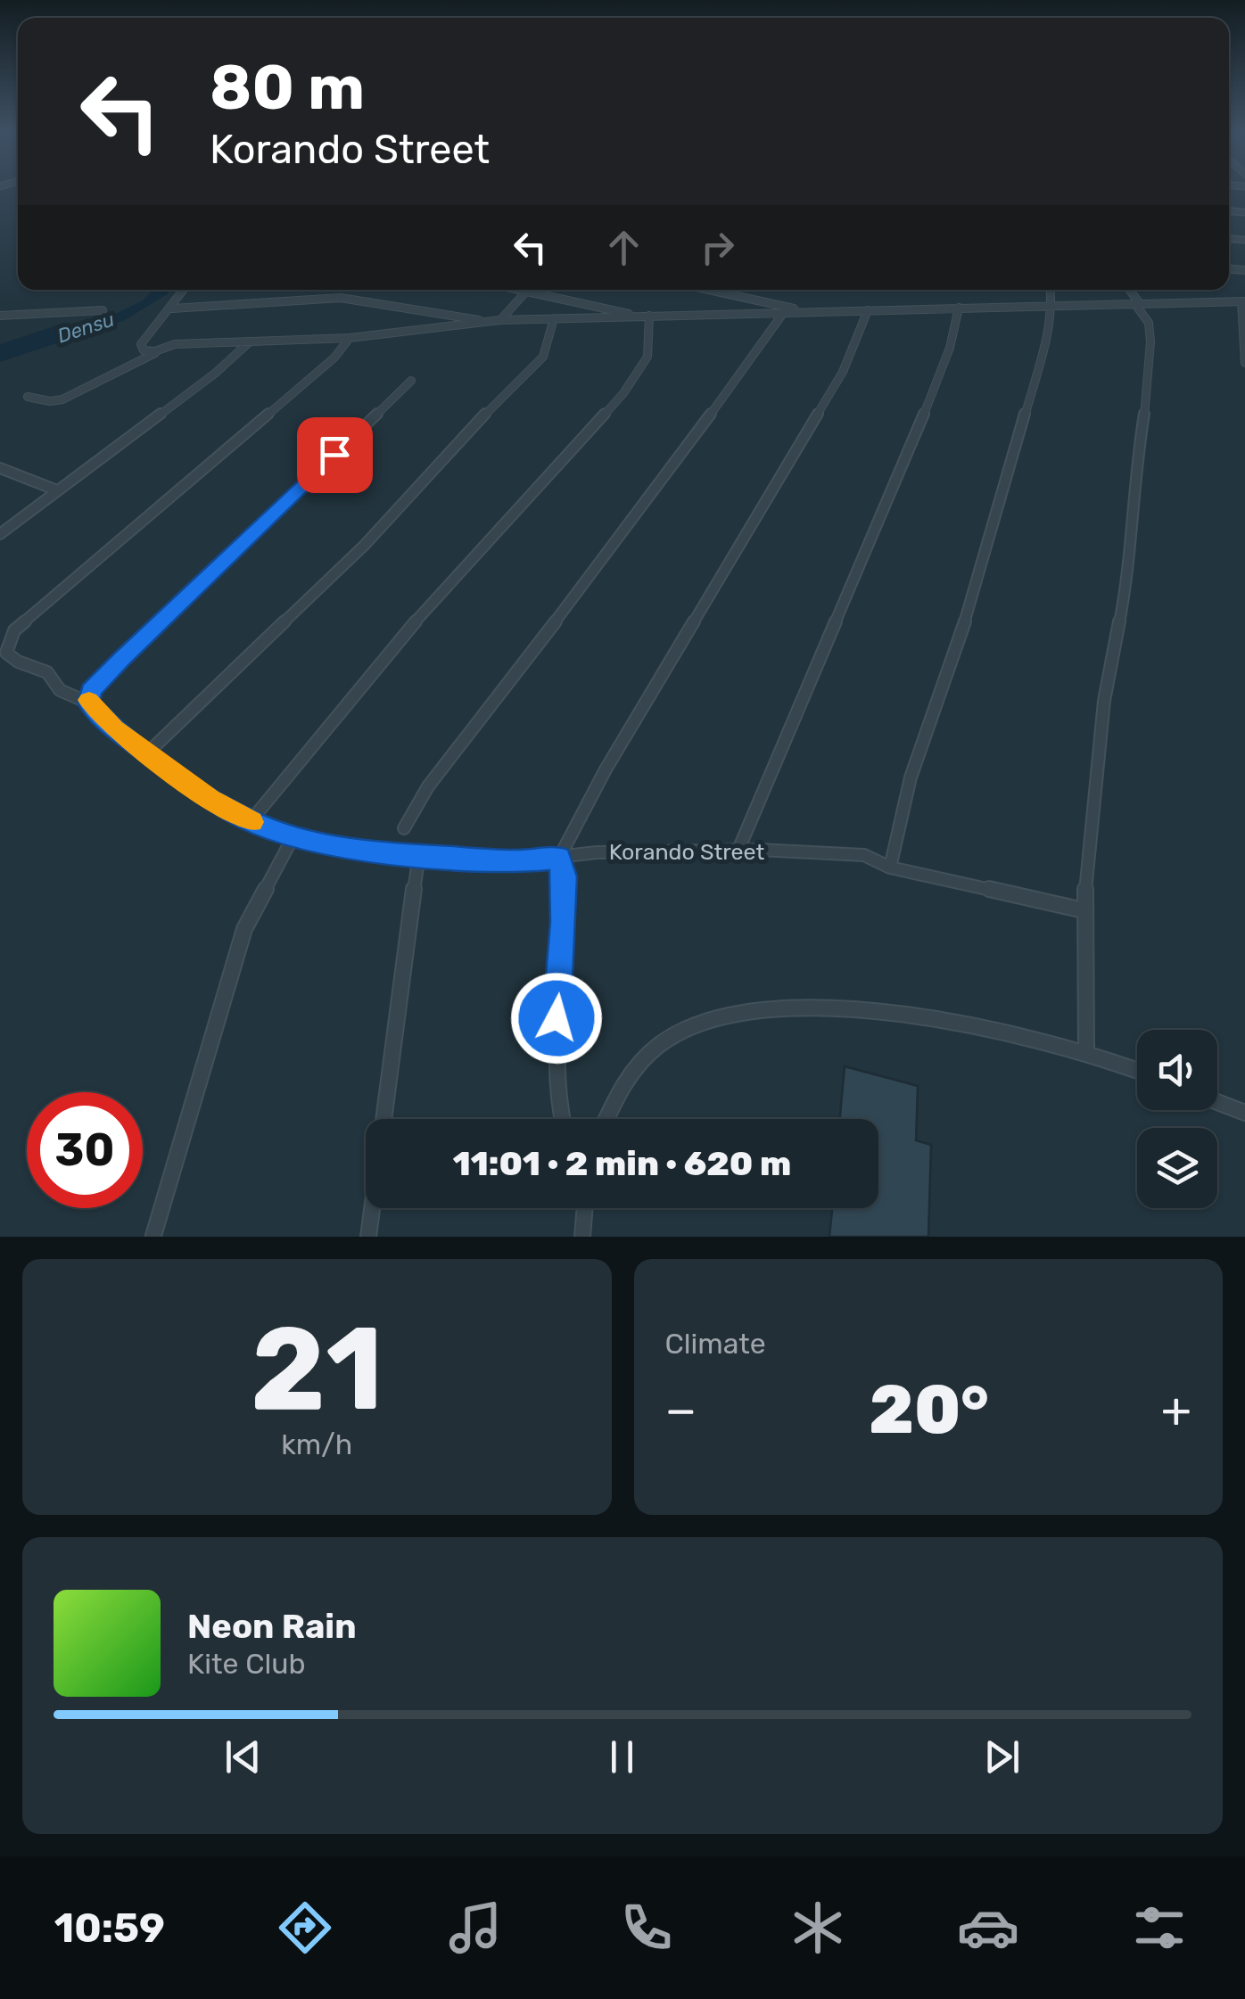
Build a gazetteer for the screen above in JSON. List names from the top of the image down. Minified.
{"streets":{"street":["Korando Street"]},"water":["Densu"],"page":{"turn":["80 m","Korando Street"],"limit":"30","trip":"11:01 · 2 min · 620 m","tile":[["21","km/h"],"Climate"],"heat":["−","20°","+"],"song":["Neon Rain","Kite Club"],"tabs":"10:59"}}
